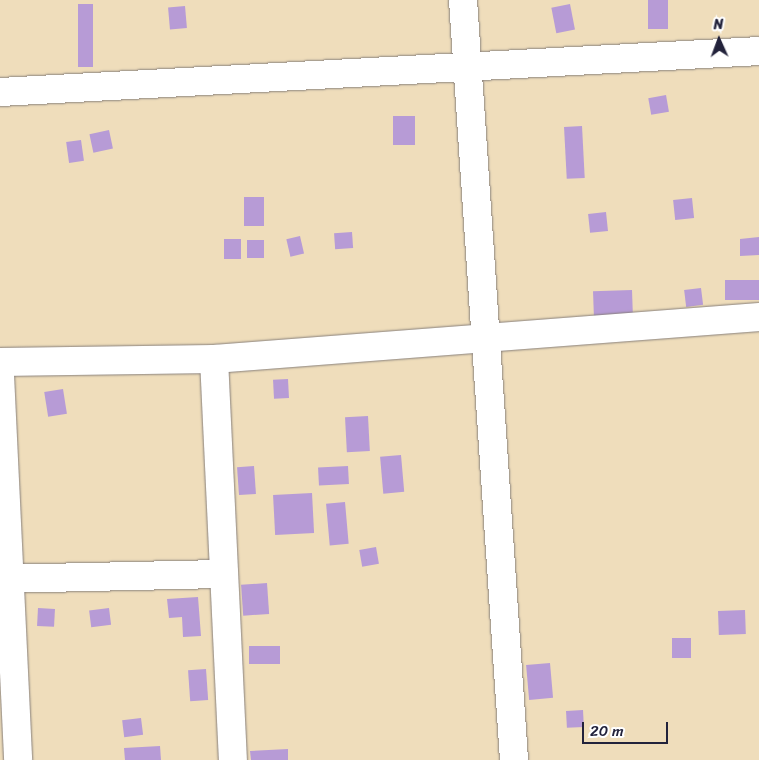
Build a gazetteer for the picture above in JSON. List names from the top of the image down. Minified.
{"scale_bar":"20 m","north":"top"}
